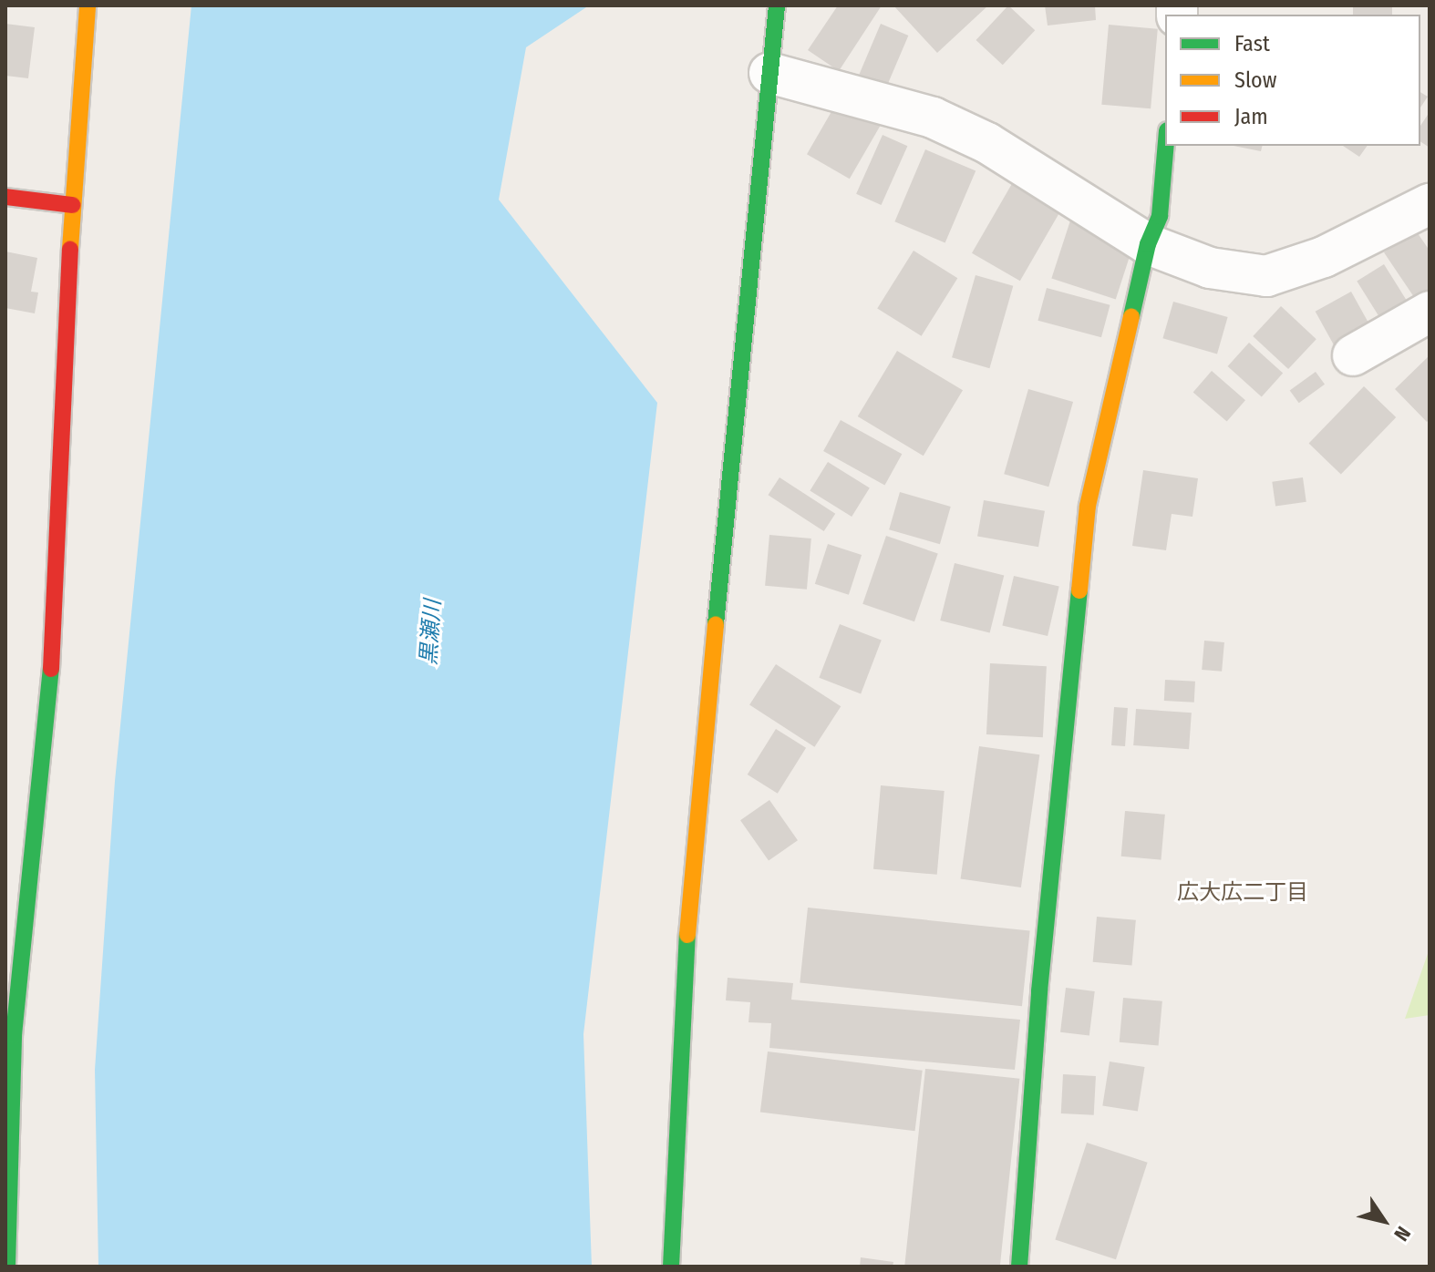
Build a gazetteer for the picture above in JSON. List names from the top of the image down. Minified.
{"districts":["広大広二丁目"],"water":["黒瀬川"],"legend":["Fast","Slow","Jam"],"north":"bottom right"}
